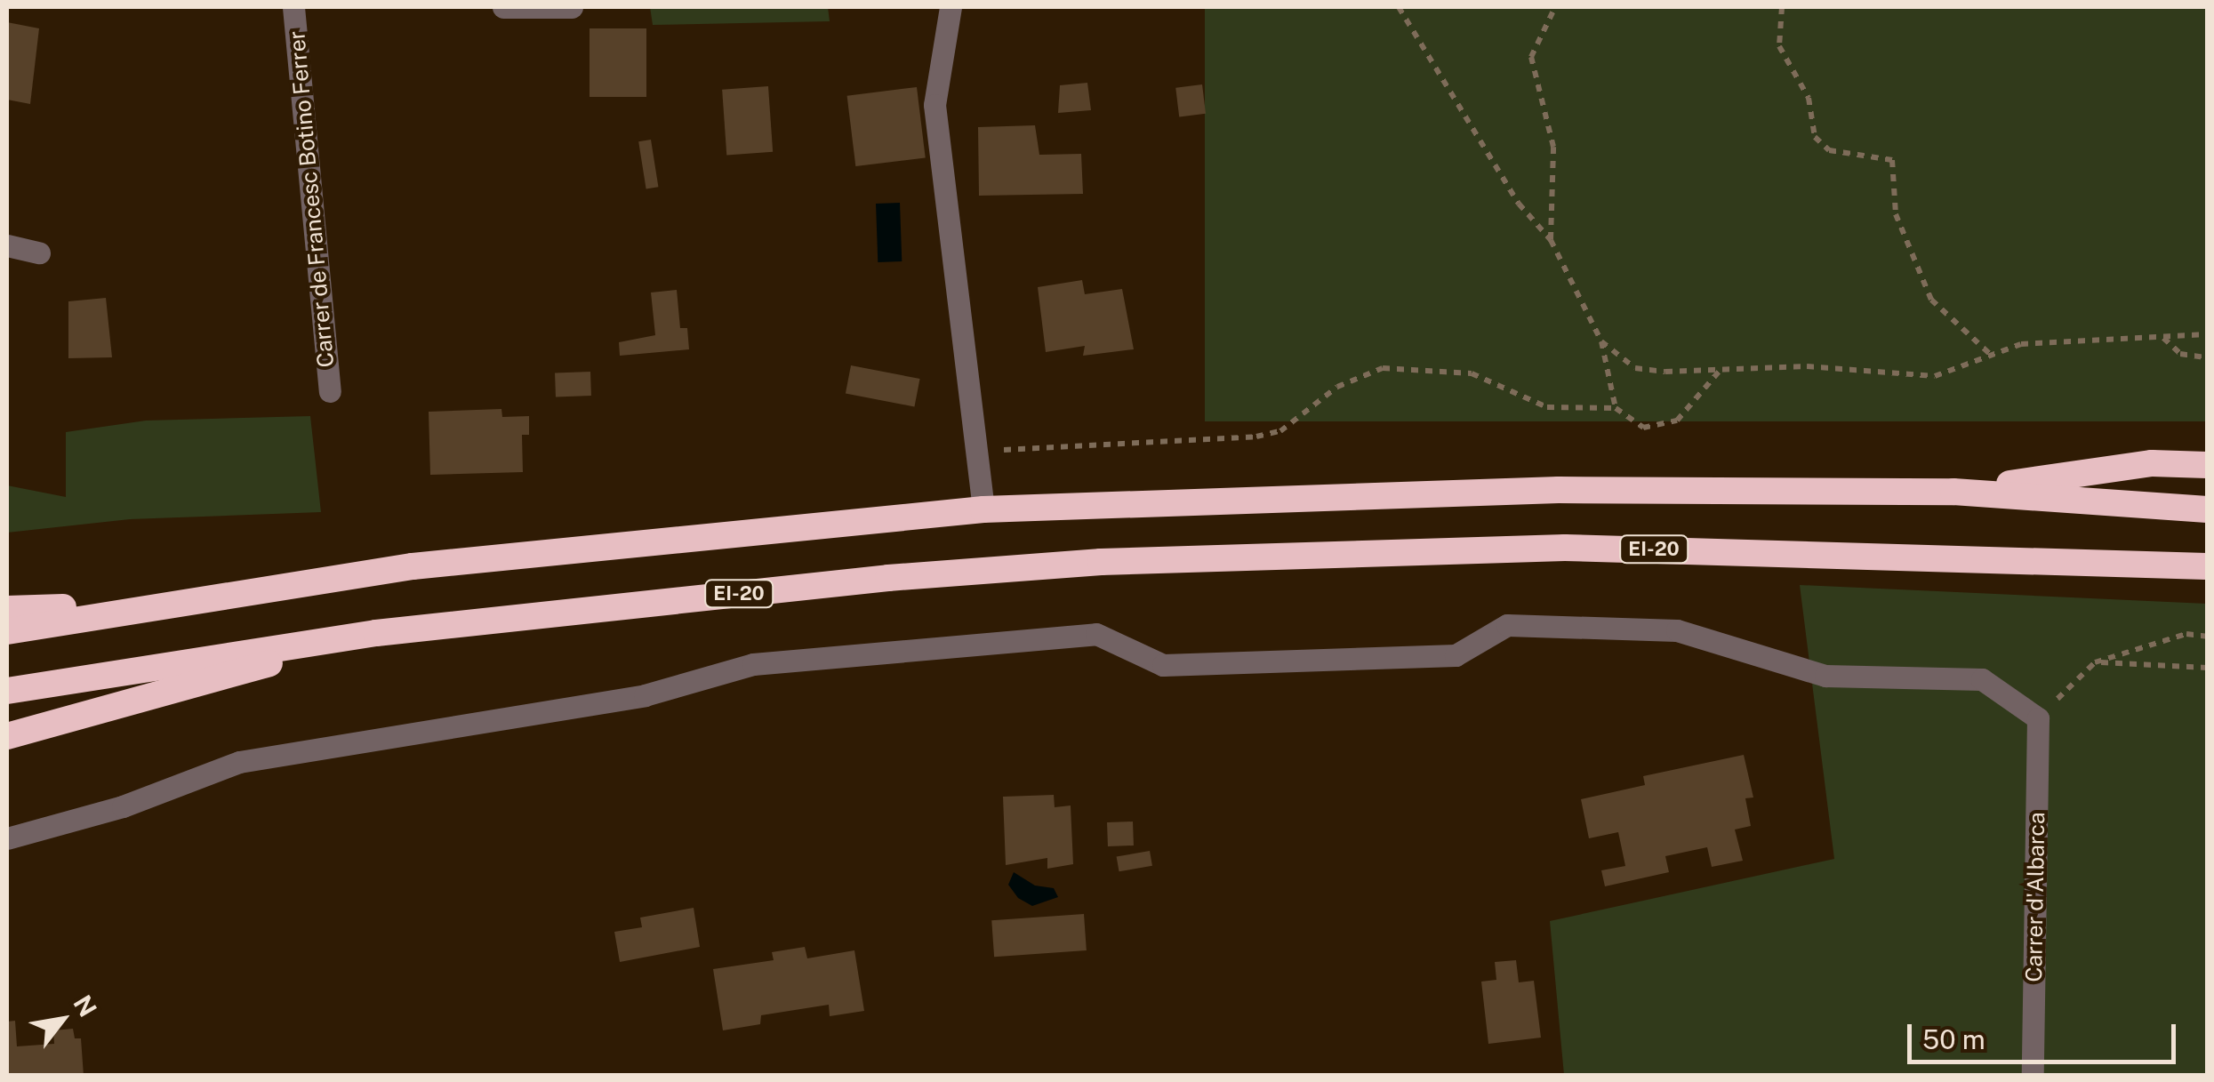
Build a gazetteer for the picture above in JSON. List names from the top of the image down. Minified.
{"streets":{"highway":["EI-20"],"street":["Carrer de Francesc Botino Ferrer","Carrer d'Albarca"]},"scale_bar":"50 m","north":"top right"}
